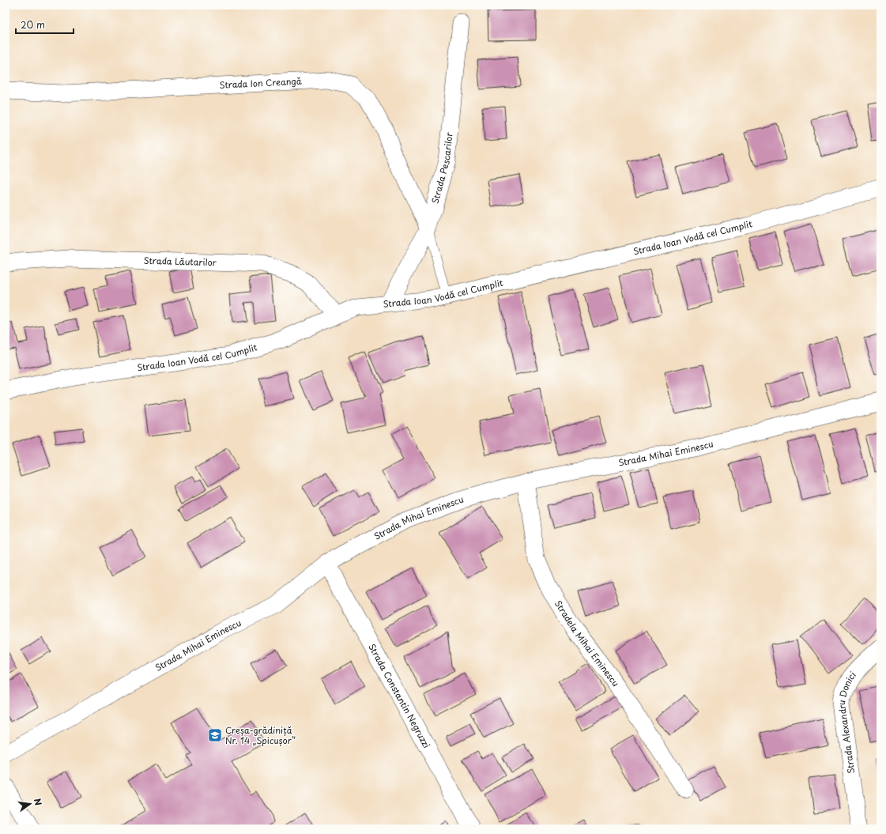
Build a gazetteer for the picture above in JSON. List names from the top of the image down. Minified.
{"streets":{"street":["Strada Ion Creangă","Strada Pescarilor","Strada Ioan Vodă cel Cumplit","Strada Lăutarilor","Strada Mihai Eminescu","Stradela Mihai Eminescu","Strada Constantin Negruzzi","Strada Alexandru Donici"]},"crossings":[["Strada Ion Creangă","Strada Pescarilor"],["Strada Pescarilor","Strada Ioan Vodă cel Cumplit"],["Strada Ioan Vodă cel Cumplit","Strada Lăutarilor"],["Strada Mihai Eminescu","Stradela Mihai Eminescu"],["Strada Mihai Eminescu","Strada Constantin Negruzzi"]],"places":{"school or university":["Creșa-grădiniță Nr. 14 „Spicușor”"]},"scale_bar":"20 m","north":"right"}
